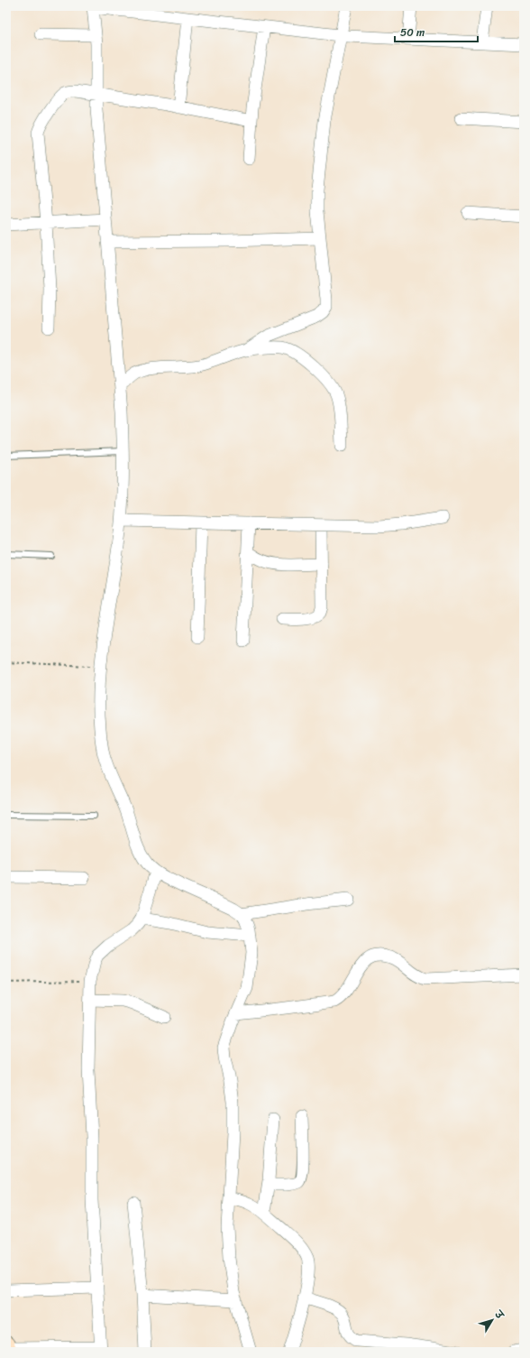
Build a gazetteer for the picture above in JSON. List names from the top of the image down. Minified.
{"scale_bar":"50 m","north":"top right"}
